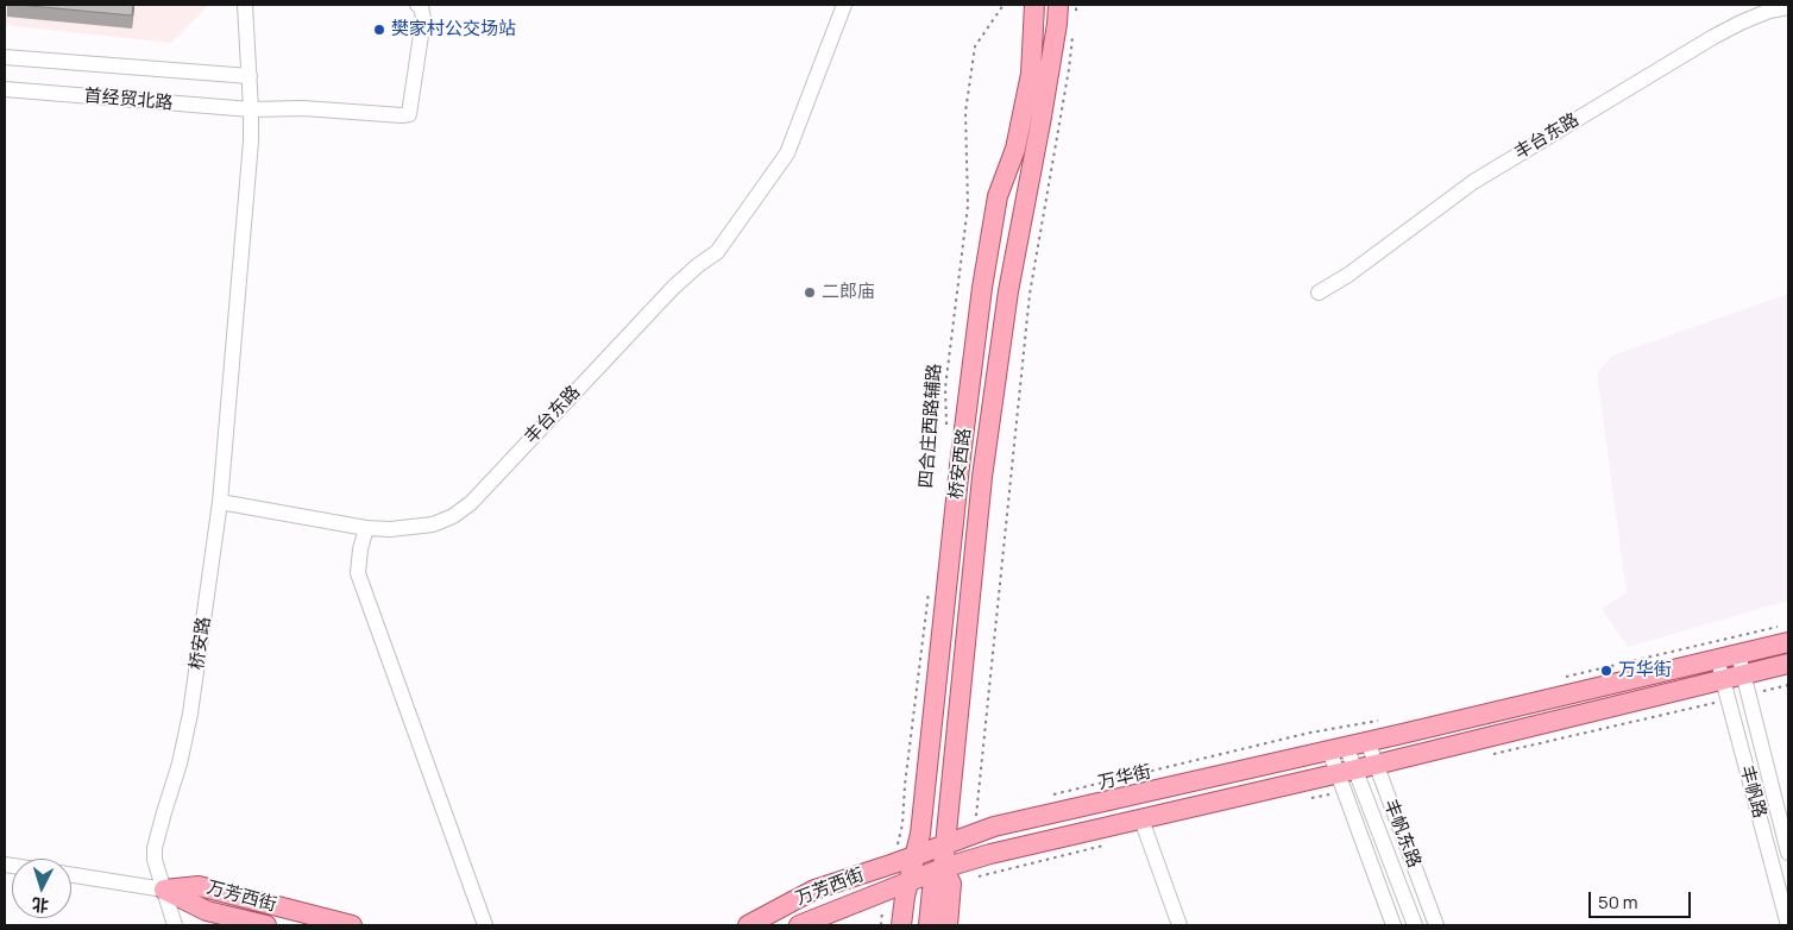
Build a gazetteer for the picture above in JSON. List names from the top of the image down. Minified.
{"streets":{"main road":["桥安西路","万华街","万芳西街"],"street":["首经贸北路","丰台东路","桥安路","丰帆路","丰帆东路"],"path":["四合庄西路辅路"]},"crossings":[["首经贸北路","桥安路"],["桥安西路","万华街"],["桥安西路","万芳西街"],["桥安路","万芳西街"],["万华街","丰帆路"],["万华街","丰帆东路"],["万华街","万芳西街"]],"places":["樊家村公交场站","二郎庙","万华街"],"scale_bar":"50 m","north":"bottom"}
